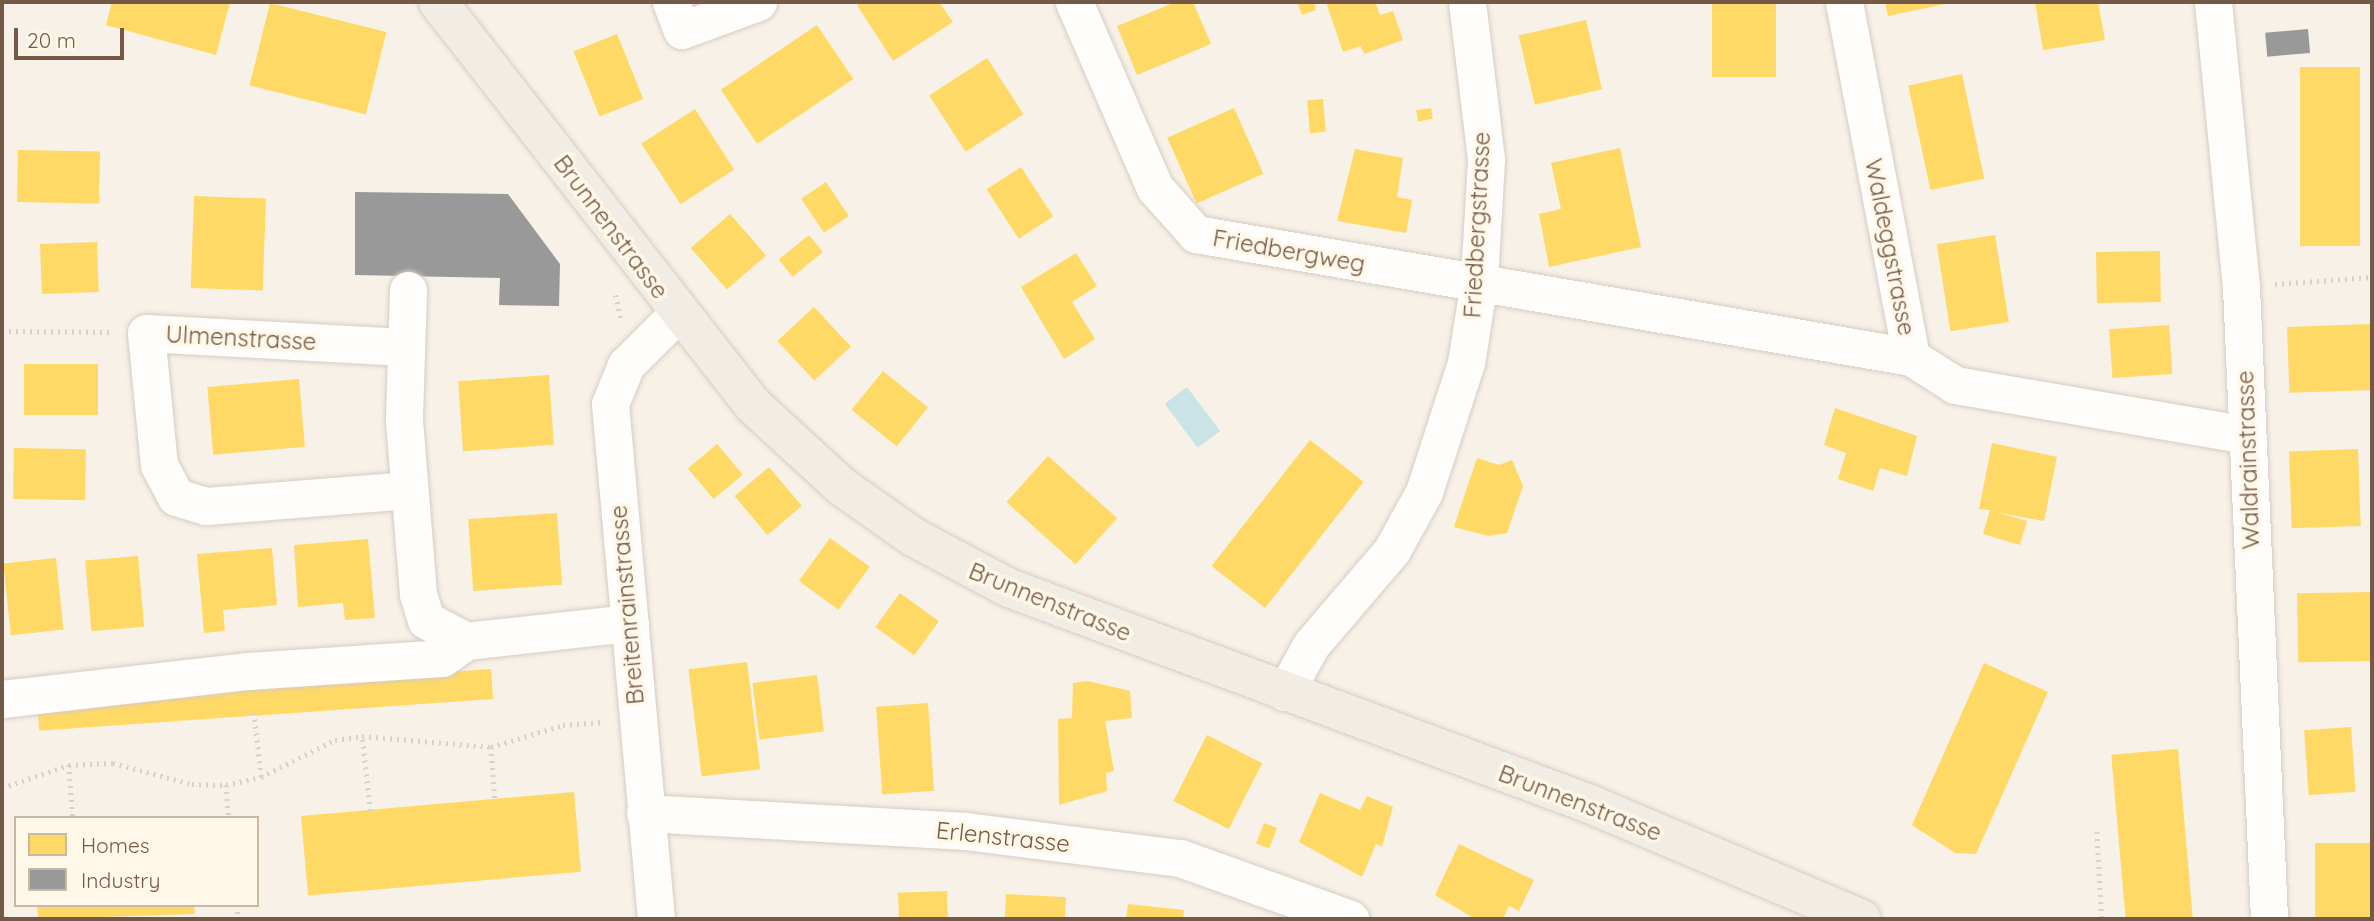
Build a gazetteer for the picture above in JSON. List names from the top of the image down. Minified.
{"streets":{"main road":["Brunnenstrasse"],"street":["Friedbergstrasse","Waldeggstrasse","Friedbergweg","Ulmenstrasse","Waldrainstrasse","Breitenrainstrasse","Erlenstrasse"]},"crossings":[["Friedbergstrasse","Brunnenstrasse"],["Friedbergstrasse","Friedbergweg"],["Brunnenstrasse","Breitenrainstrasse"],["Waldeggstrasse","Friedbergweg"],["Waldeggstrasse","Waldrainstrasse"],["Breitenrainstrasse","Erlenstrasse"]],"legend":["Homes","Industry"],"scale_bar":"20 m"}
